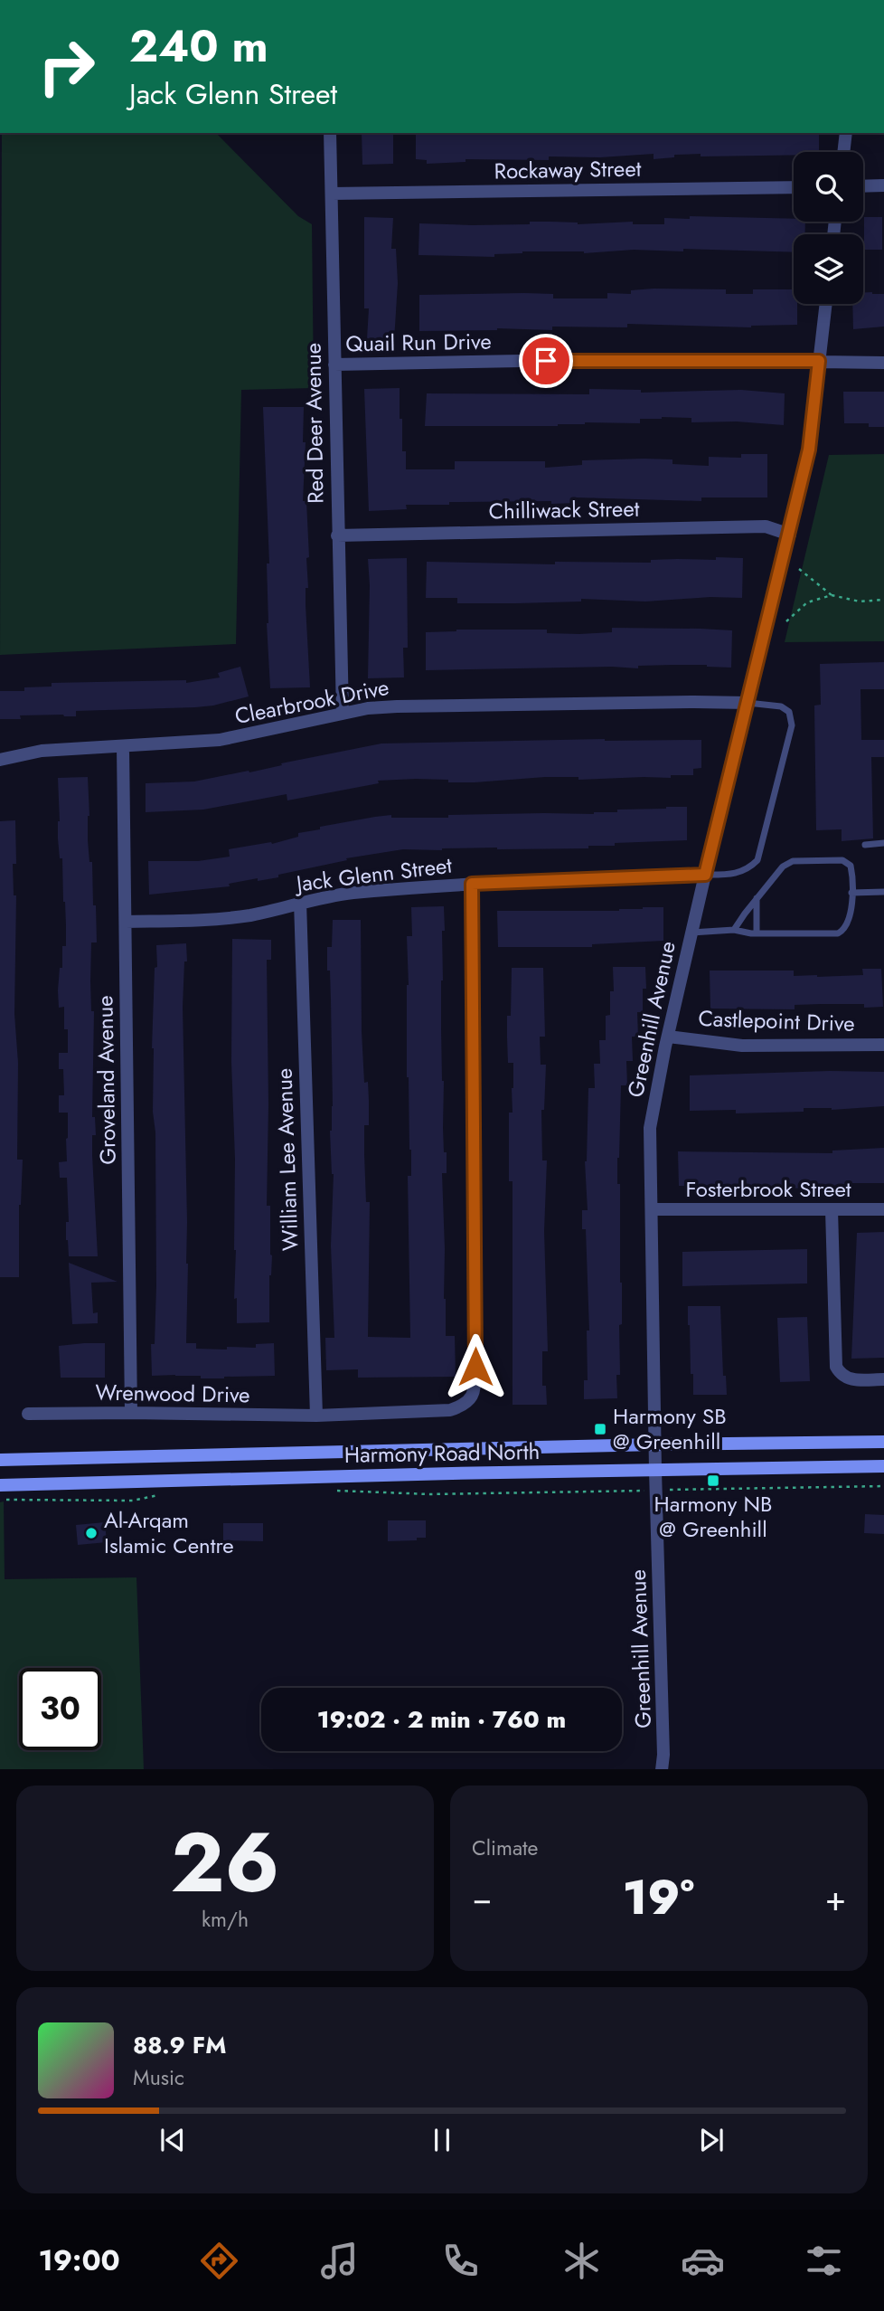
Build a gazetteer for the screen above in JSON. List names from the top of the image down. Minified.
{"streets":{"main road":["Harmony Road North"],"street":["Rockaway Street","Quail Run Drive","Red Deer Avenue","Chilliwack Street","Clearbrook Drive","Jack Glenn Street","Greenhill Avenue","Castlepoint Drive","Groveland Avenue","William Lee Avenue","Fosterbrook Street","Wrenwood Drive"]},"crossings":[["Rockaway Street","Red Deer Avenue"],["Quail Run Drive","Red Deer Avenue"],["Quail Run Drive","Greenhill Avenue"],["Red Deer Avenue","Chilliwack Street"],["Red Deer Avenue","Clearbrook Drive"],["Chilliwack Street","Greenhill Avenue"],["Clearbrook Drive","Greenhill Avenue"],["Clearbrook Drive","Groveland Avenue"],["Jack Glenn Street","Greenhill Avenue"],["Jack Glenn Street","Groveland Avenue"],["Jack Glenn Street","William Lee Avenue"],["Jack Glenn Street","Wrenwood Drive"],["Greenhill Avenue","Castlepoint Drive"],["Greenhill Avenue","Fosterbrook Street"],["Greenhill Avenue","Harmony Road North"],["Groveland Avenue","Wrenwood Drive"],["William Lee Avenue","Wrenwood Drive"]],"places":{"transit":["Harmony SB @ Greenhill","Harmony NB @ Greenhill"],"other":["Al-Arqam Islamic Centre"]},"page":{"turn":["240 m","Jack Glenn Street"],"limit":"30","trip":"19:02 · 2 min · 760 m","tile":[["26","km/h"],"Climate"],"heat":["−","19°","+"],"song":["88.9 FM","Music"],"tabs":"19:00"}}
